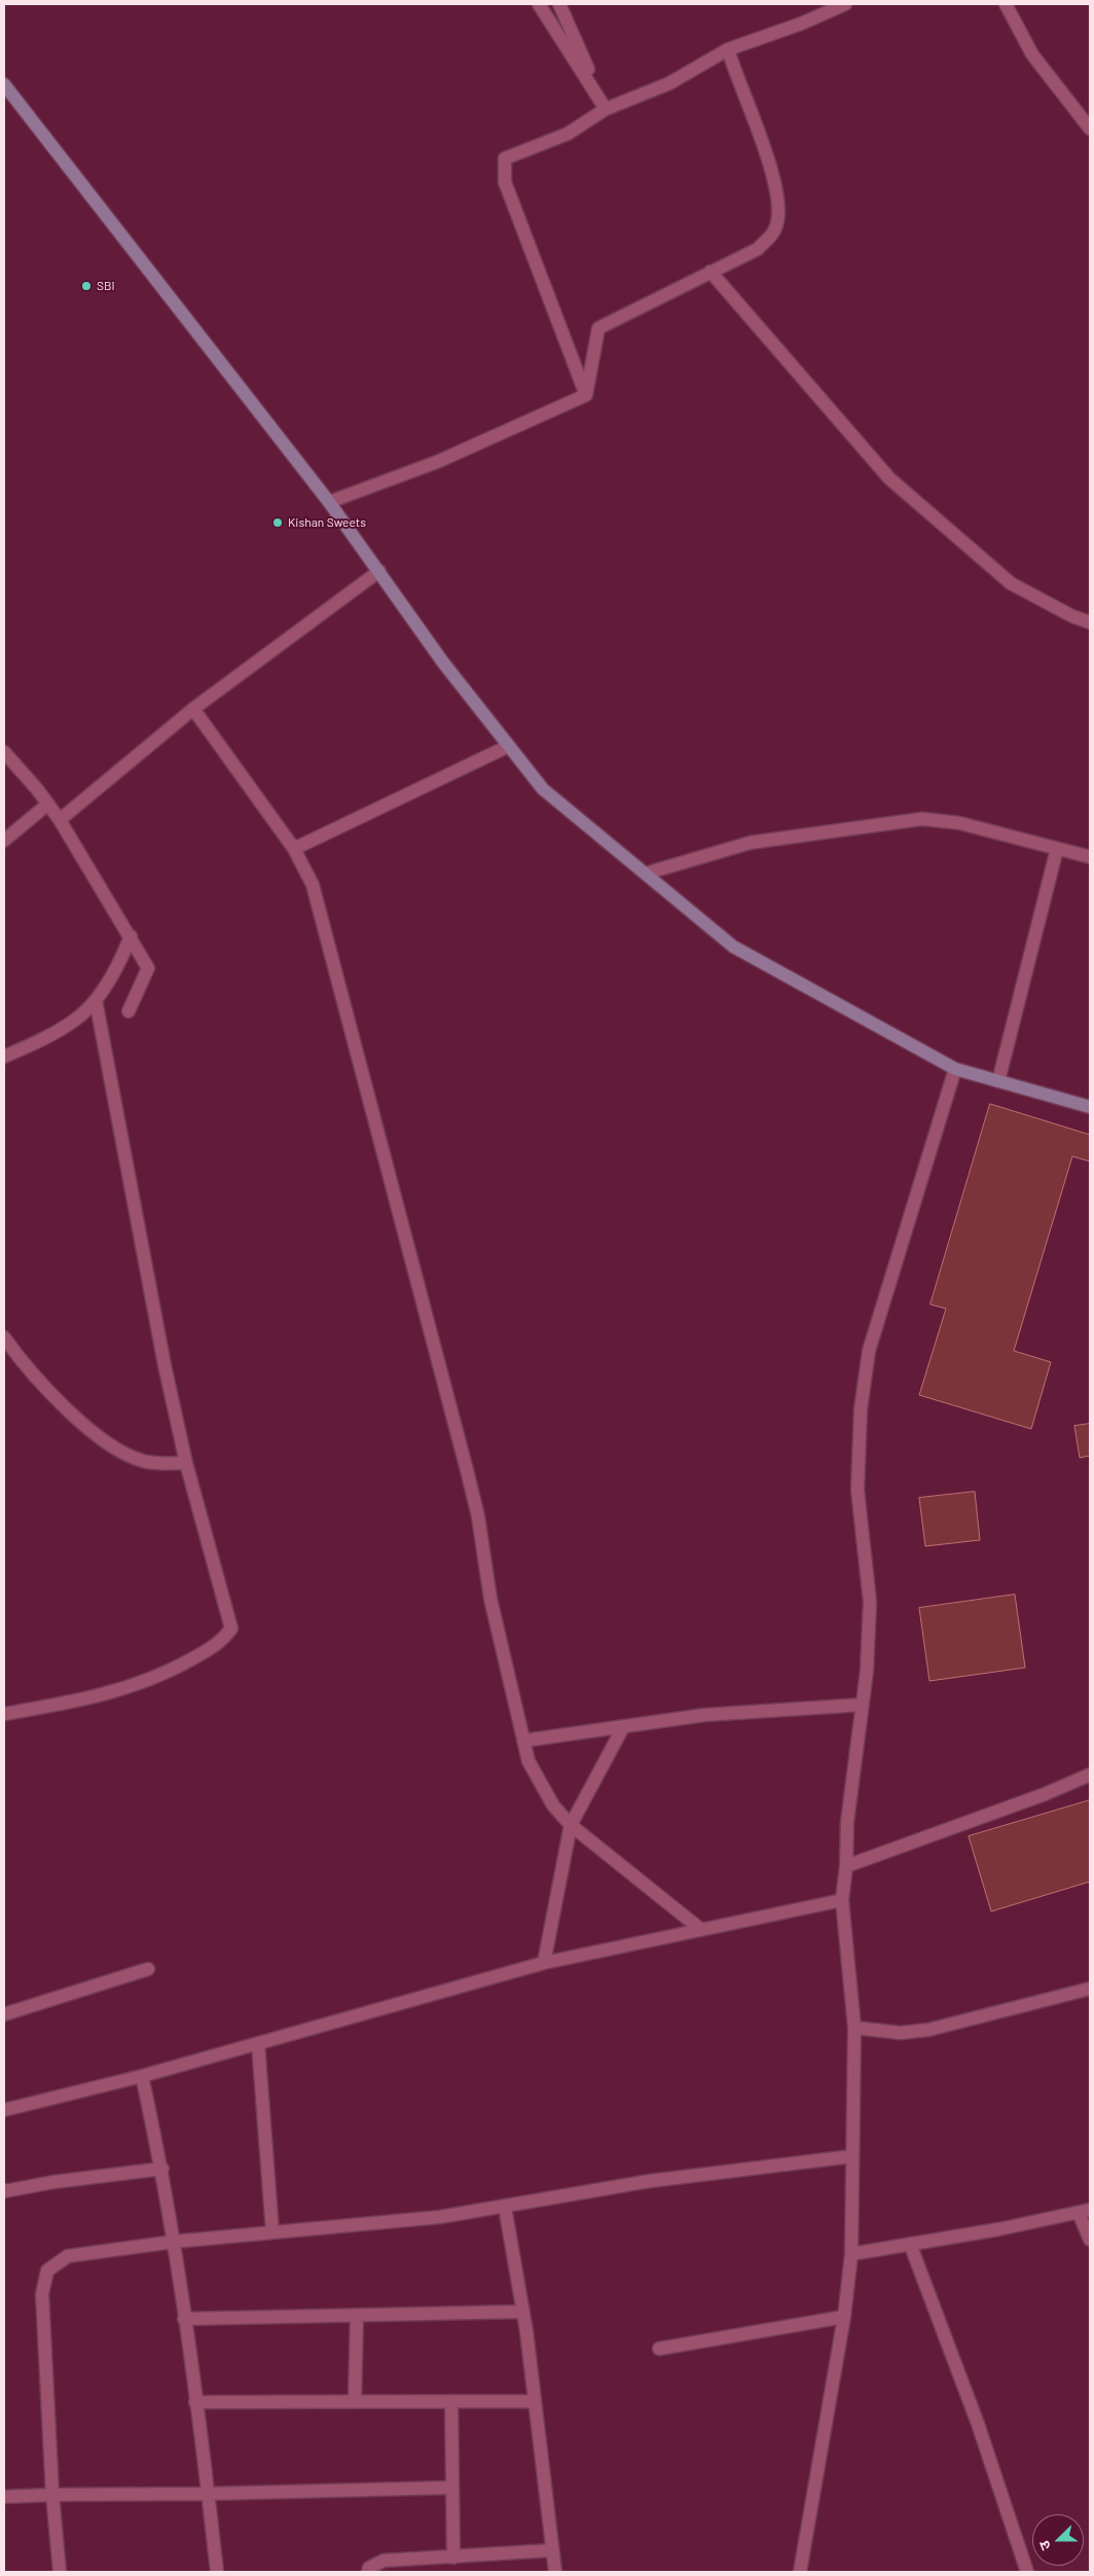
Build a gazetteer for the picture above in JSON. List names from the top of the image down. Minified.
{"places":["SBI","Kishan Sweets"],"north":"left"}
